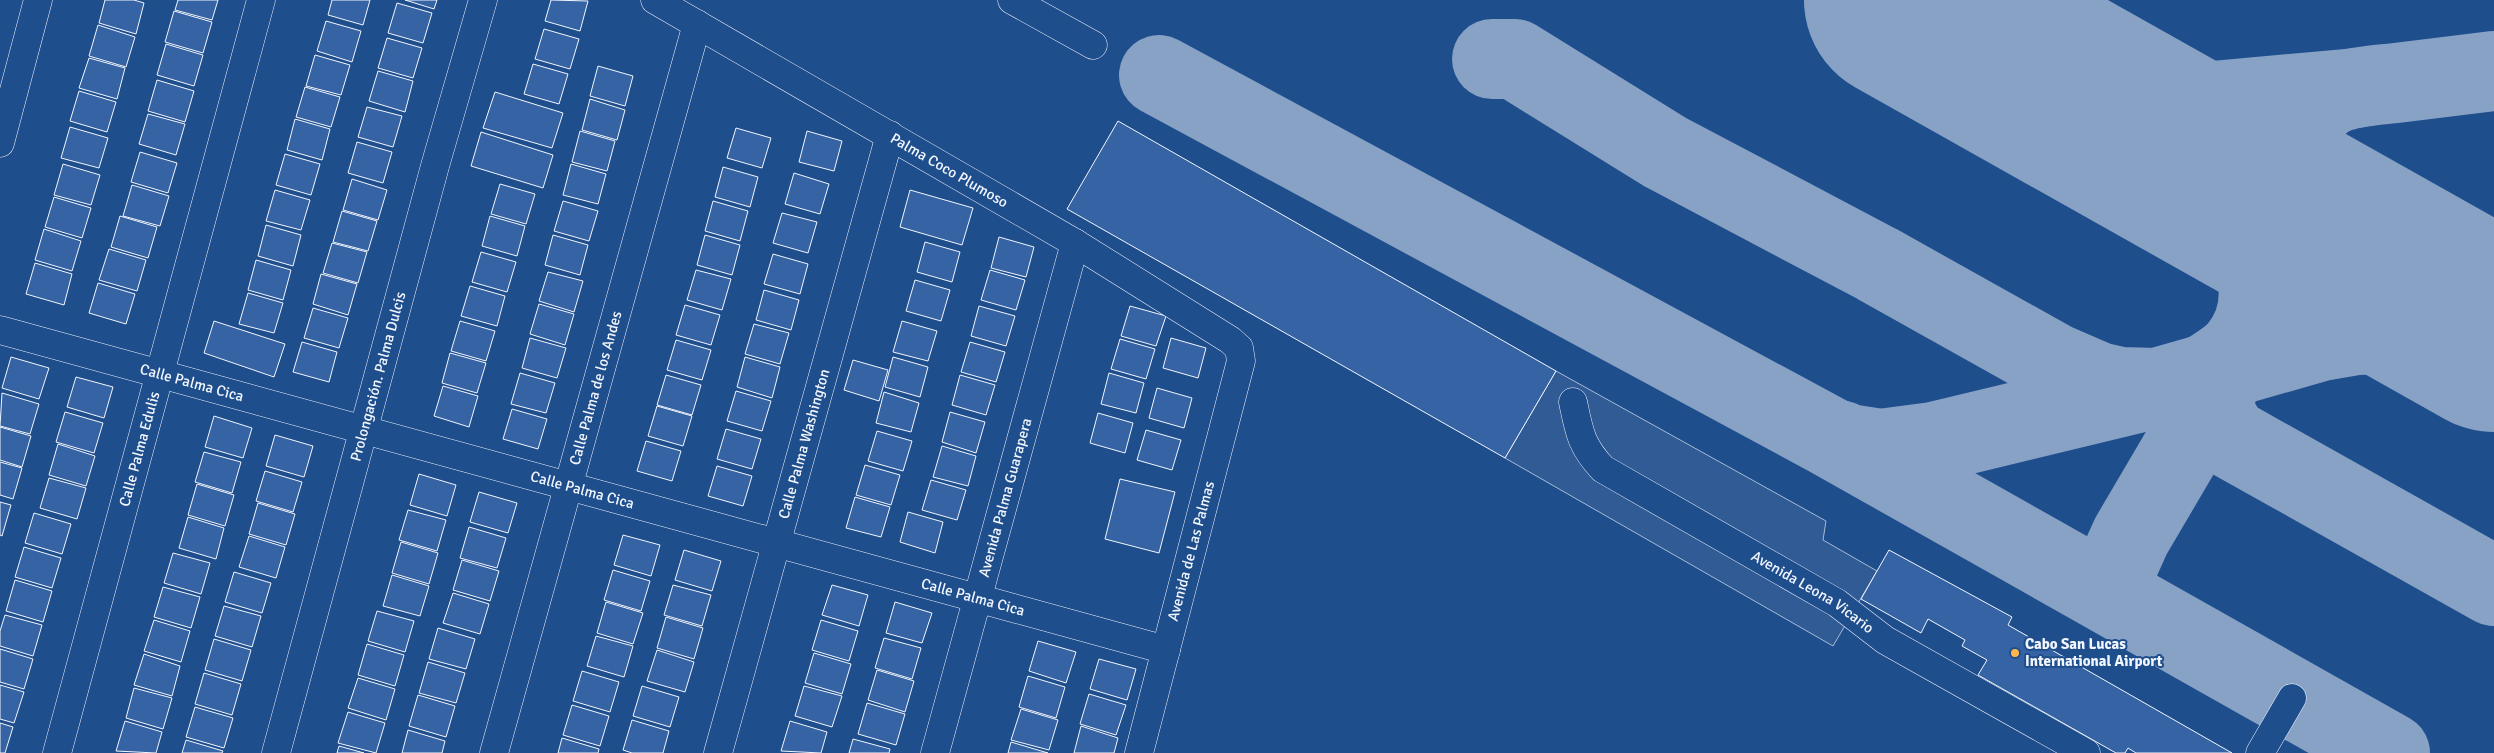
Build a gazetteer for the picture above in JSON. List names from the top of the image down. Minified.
{"streets":{"street":["Palma Coco Plumoso","Prolongación. Palma Dulcis","Calle Palma Cica","Calle Palma de los Andes","Calle Palma Washington","Calle Palma Edulis","Avenida Palma Guarapera","Avenida de Las Palmas","Avenida Leona Vicario"]},"crossings":[["Palma Coco Plumoso","Calle Palma de los Andes"],["Palma Coco Plumoso","Calle Palma Washington"],["Palma Coco Plumoso","Avenida Palma Guarapera"],["Palma Coco Plumoso","Avenida de Las Palmas"],["Prolongación. Palma Dulcis","Calle Palma Cica"],["Calle Palma Cica","Calle Palma de los Andes"],["Calle Palma Cica","Calle Palma Washington"],["Calle Palma Cica","Calle Palma Edulis"],["Calle Palma Cica","Avenida Palma Guarapera"],["Calle Palma Cica","Avenida de Las Palmas"]],"places":["Cabo San Lucas International Airport"]}
